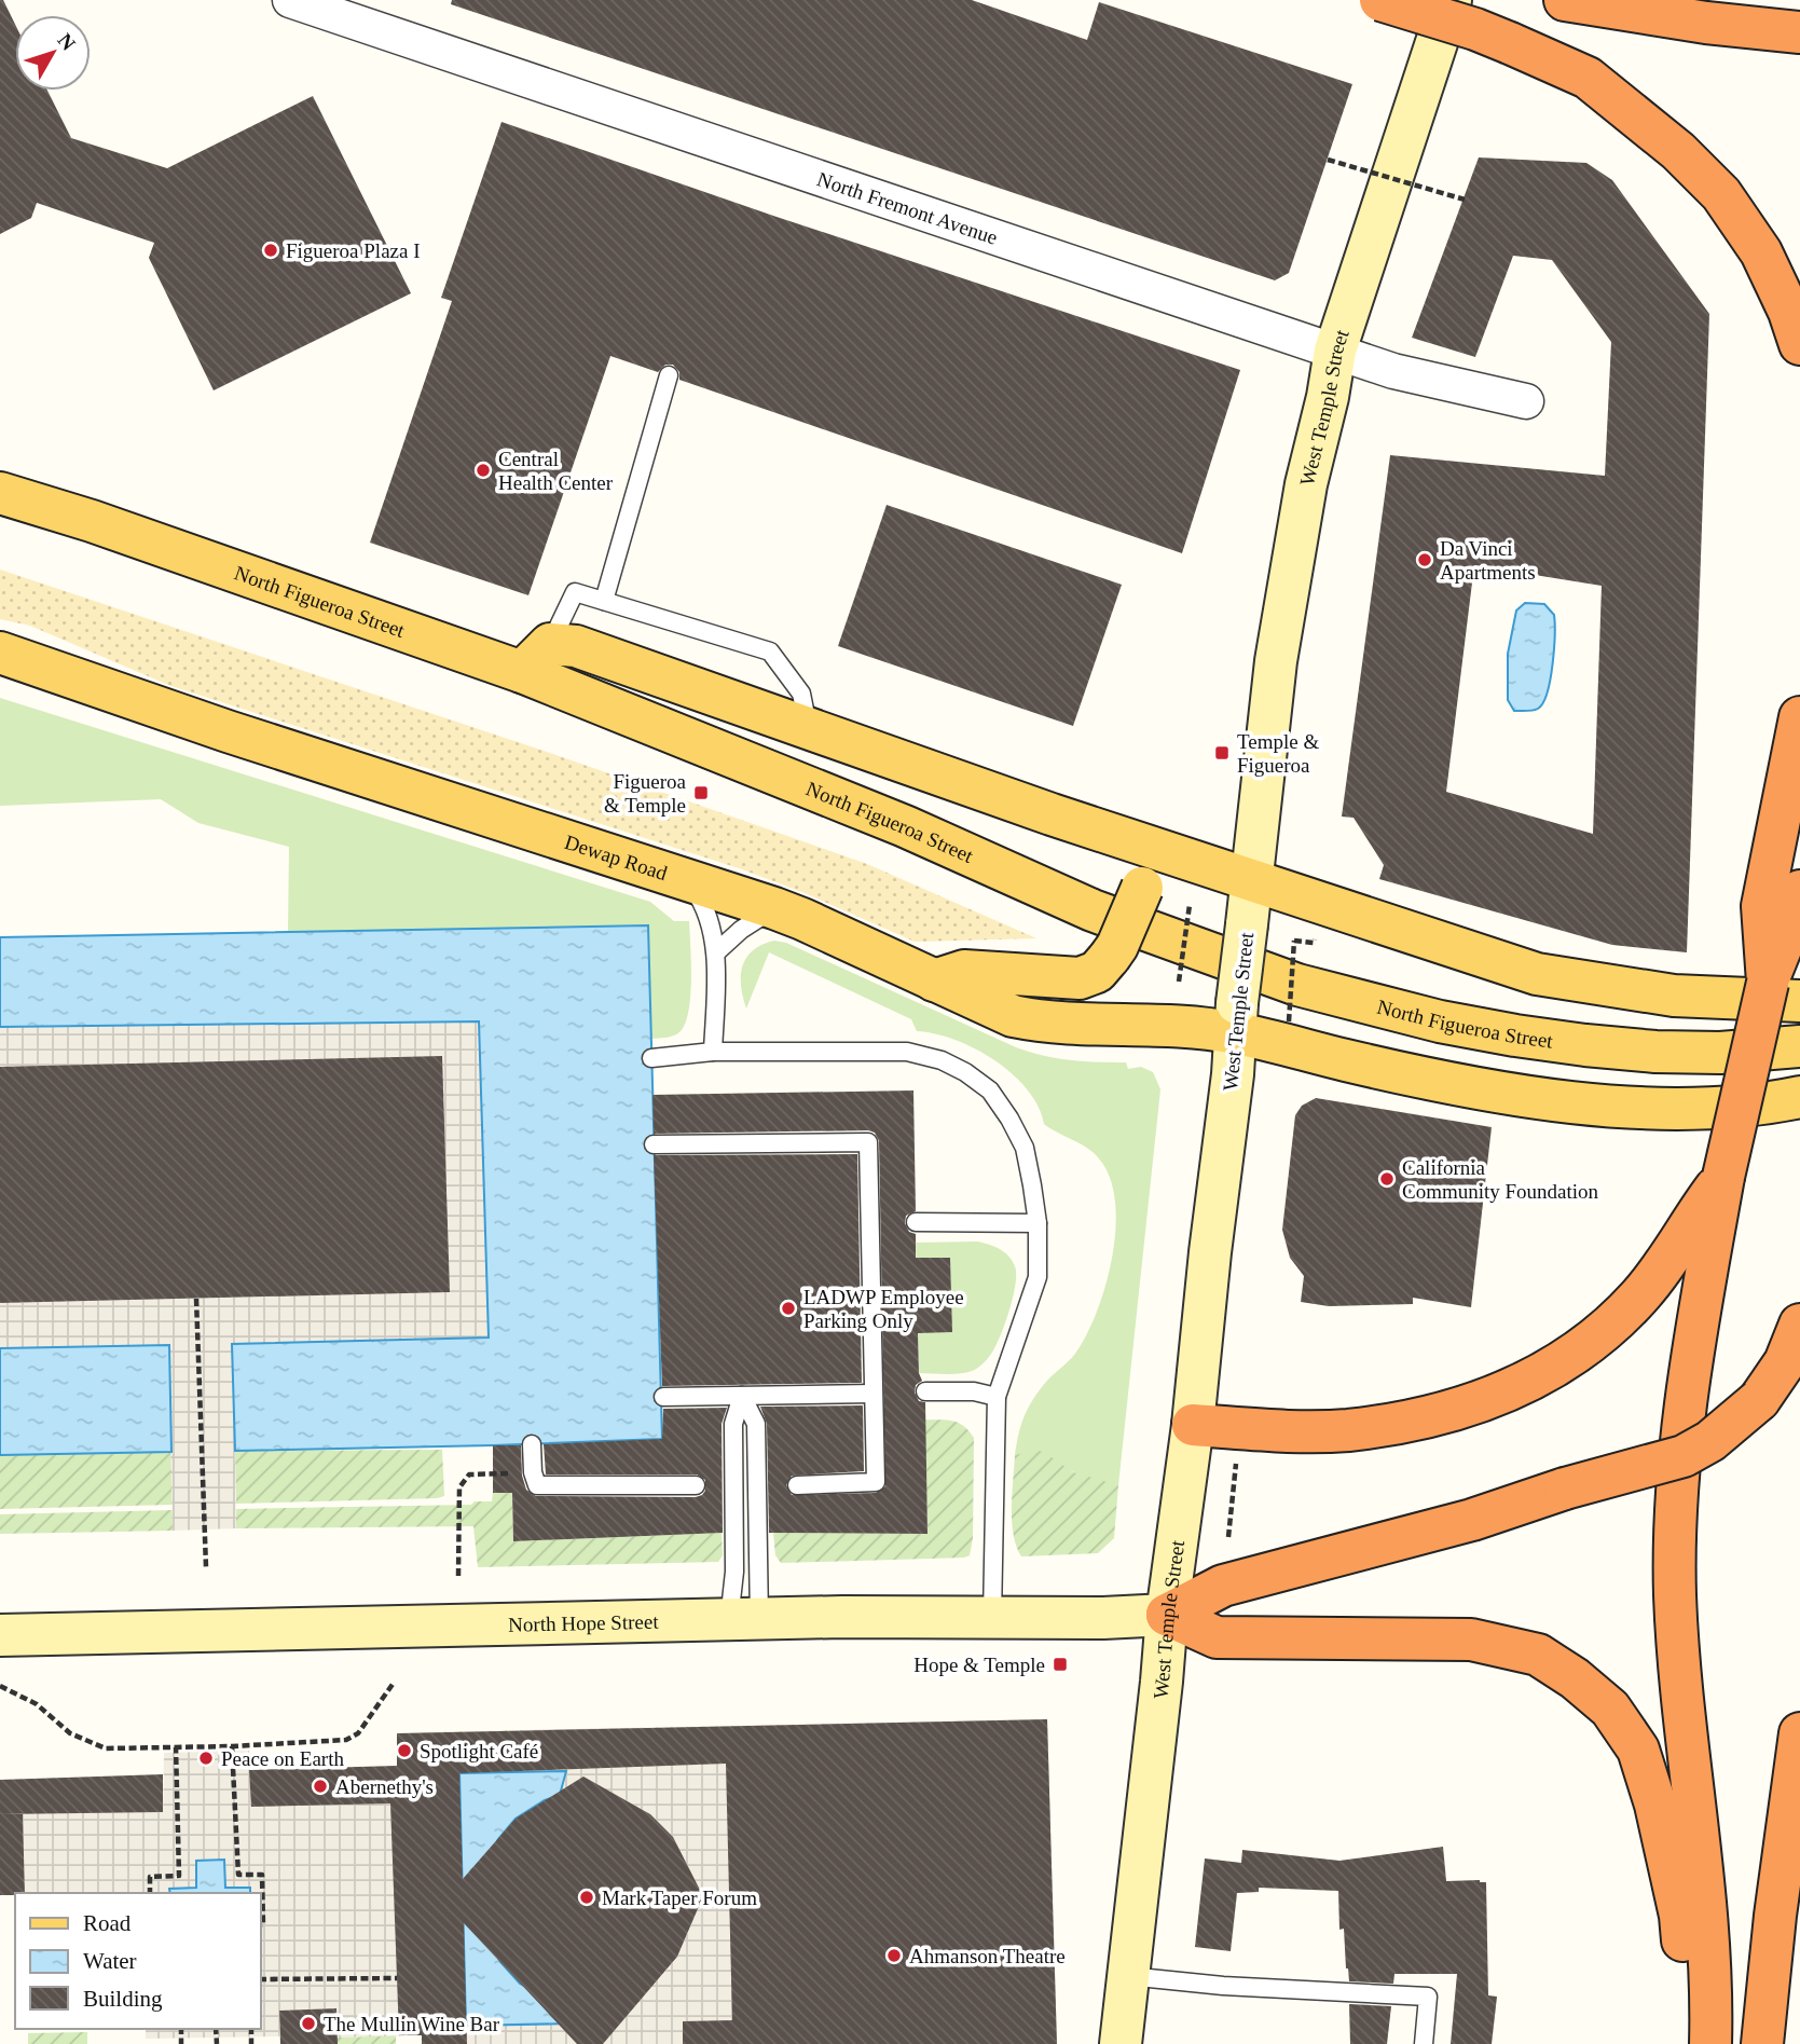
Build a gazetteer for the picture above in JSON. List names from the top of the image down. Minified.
{"streets":{"main road":["West Temple Street","North Figueroa Street","Dewap Road","North Hope Street"],"street":["North Fremont Avenue"]},"crossings":[["North Fremont Avenue","West Temple Street"],["West Temple Street","Dewap Road"],["West Temple Street","North Hope Street"]],"places":{"other":["Figueroa Plaza I","Central Health Center","Da Vinci Apartments","California Community Foundation","LADWP Employee Parking Only","Spotlight Café","Peace on Earth","Abernethy's","Mark Taper Forum","Ahmanson Theatre","The Mullin Wine Bar"],"transit":["Temple & Figueroa","Figueroa & Temple","Hope & Temple"]},"legend":["Road","Water","Building"],"north":"top right"}
